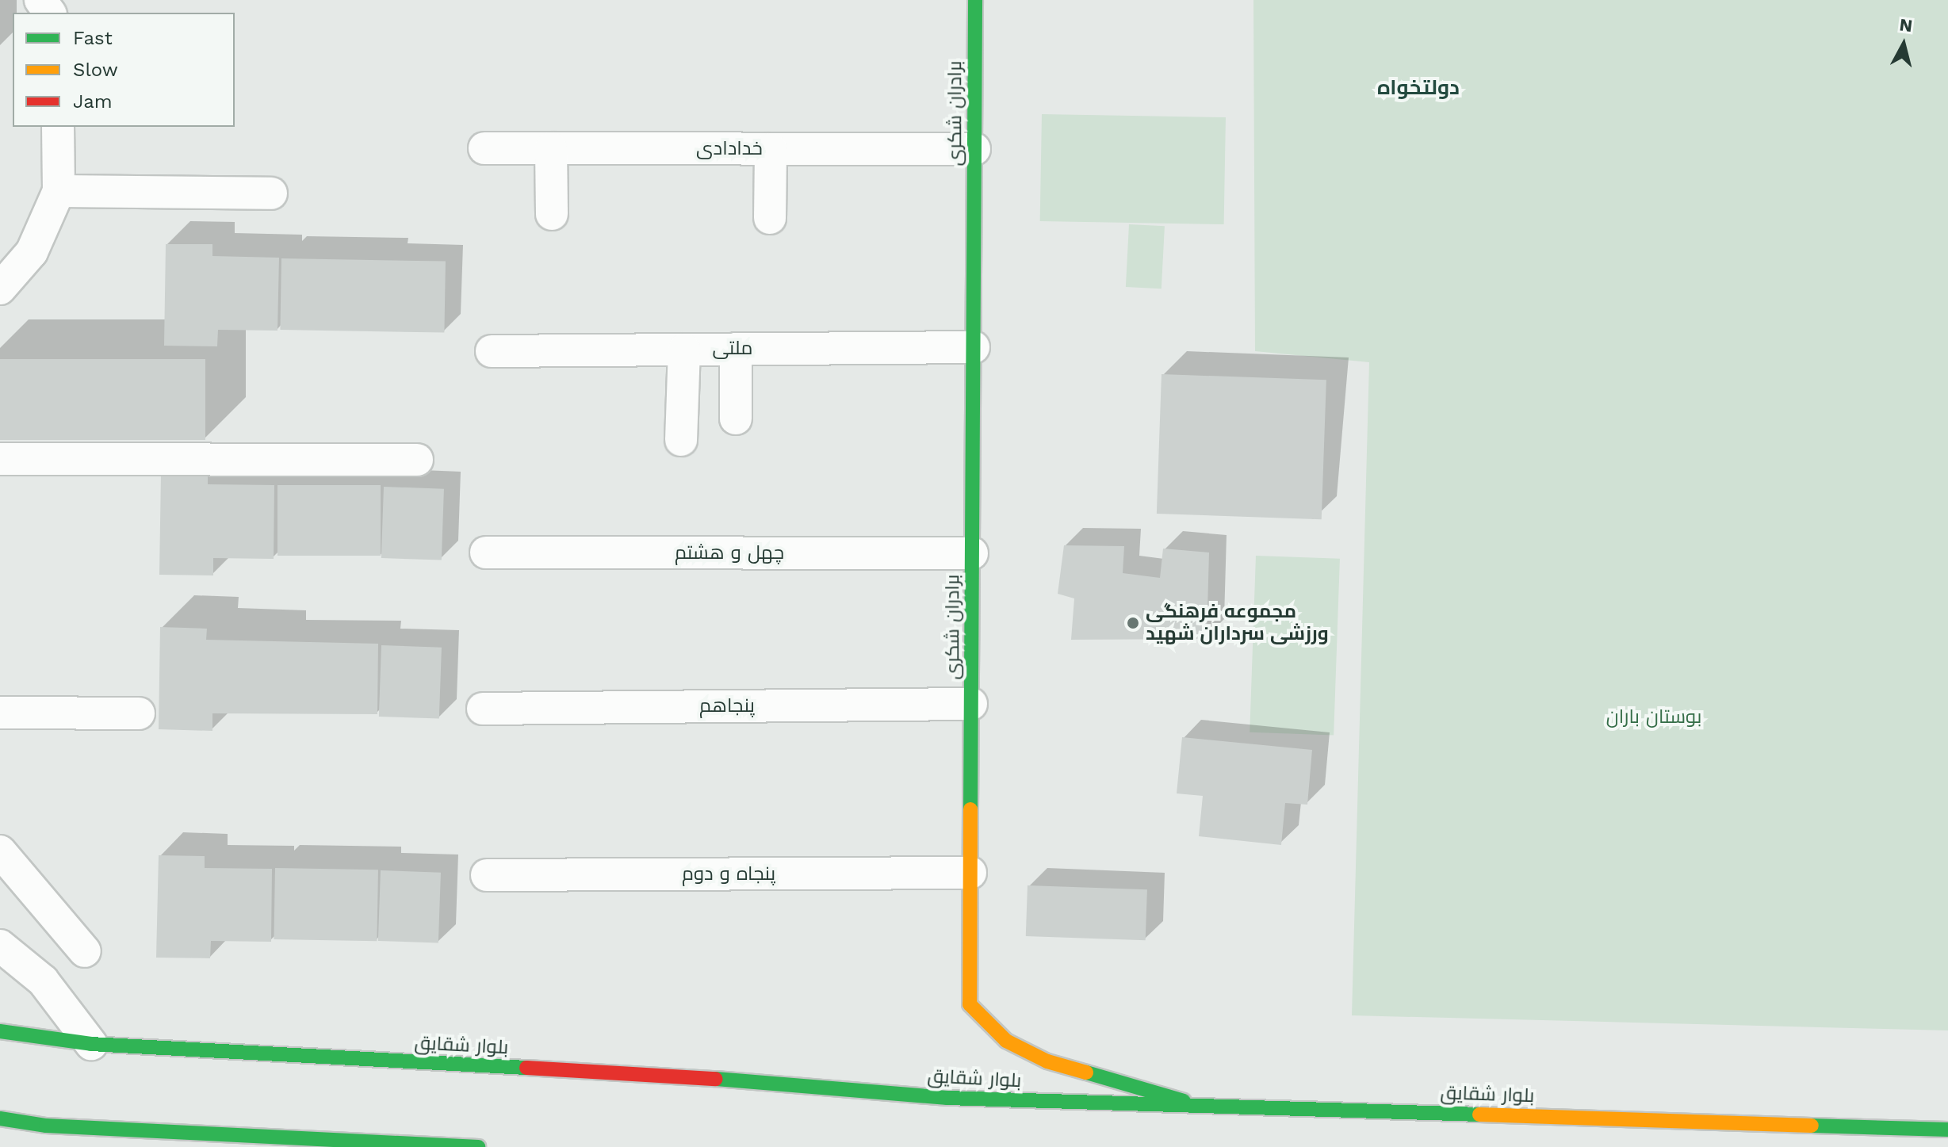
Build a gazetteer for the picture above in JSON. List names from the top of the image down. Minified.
{"streets":{"main road":["برادران شکری","بلوار شقایق"],"street":["خدادادی","ملتی","چهل و هشتم","پنجاهم","پنجاه و دوم"]},"crossings":[["برادران شکری","خدادادی"],["برادران شکری","ملتی"],["برادران شکری","چهل و هشتم"],["برادران شکری","پنجاهم"],["برادران شکری","پنجاه و دوم"],["برادران شکری","بلوار شقایق"]],"districts":["دولتخواه"],"parks":["بوستان باران"],"places":["مجموعه فرهنگی ورزشی سرداران شهید"],"legend":["Fast","Slow","Jam"],"north":"top"}
